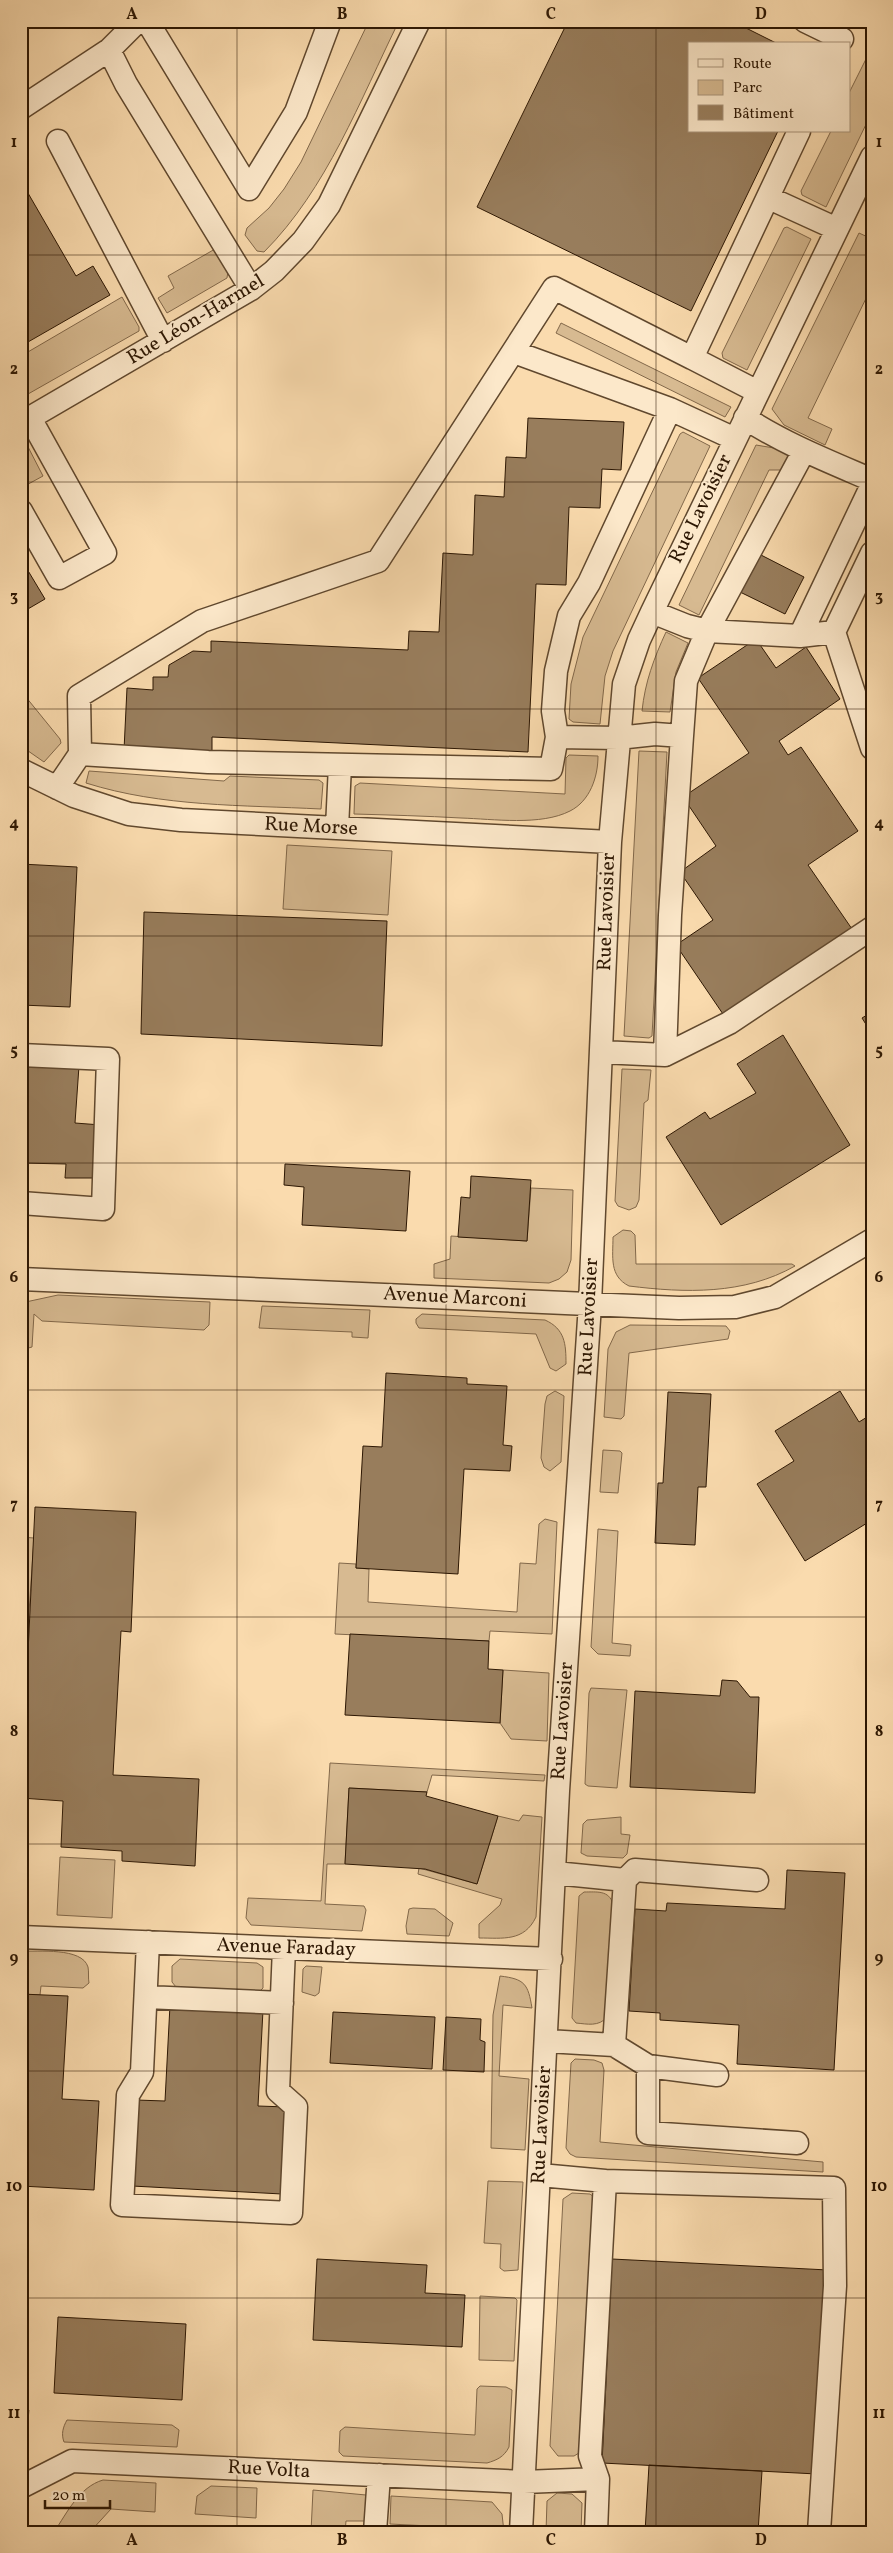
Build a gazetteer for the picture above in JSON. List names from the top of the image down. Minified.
{"streets":{"street":["Rue Léon-Harmel","Rue Lavoisier","Rue Morse","Avenue Marconi","Avenue Faraday","Rue Volta"]},"crossings":[["Rue Lavoisier","Rue Morse"],["Rue Lavoisier","Avenue Marconi"],["Rue Lavoisier","Avenue Faraday"],["Rue Lavoisier","Rue Volta"]],"legend":["Route","Parc","Bâtiment"],"scale_bar":"20 m","grid":{"columns":["A","B","C","D"],"rows":["1","2","3","4","5","6","7","8","9","10","11"]}}
